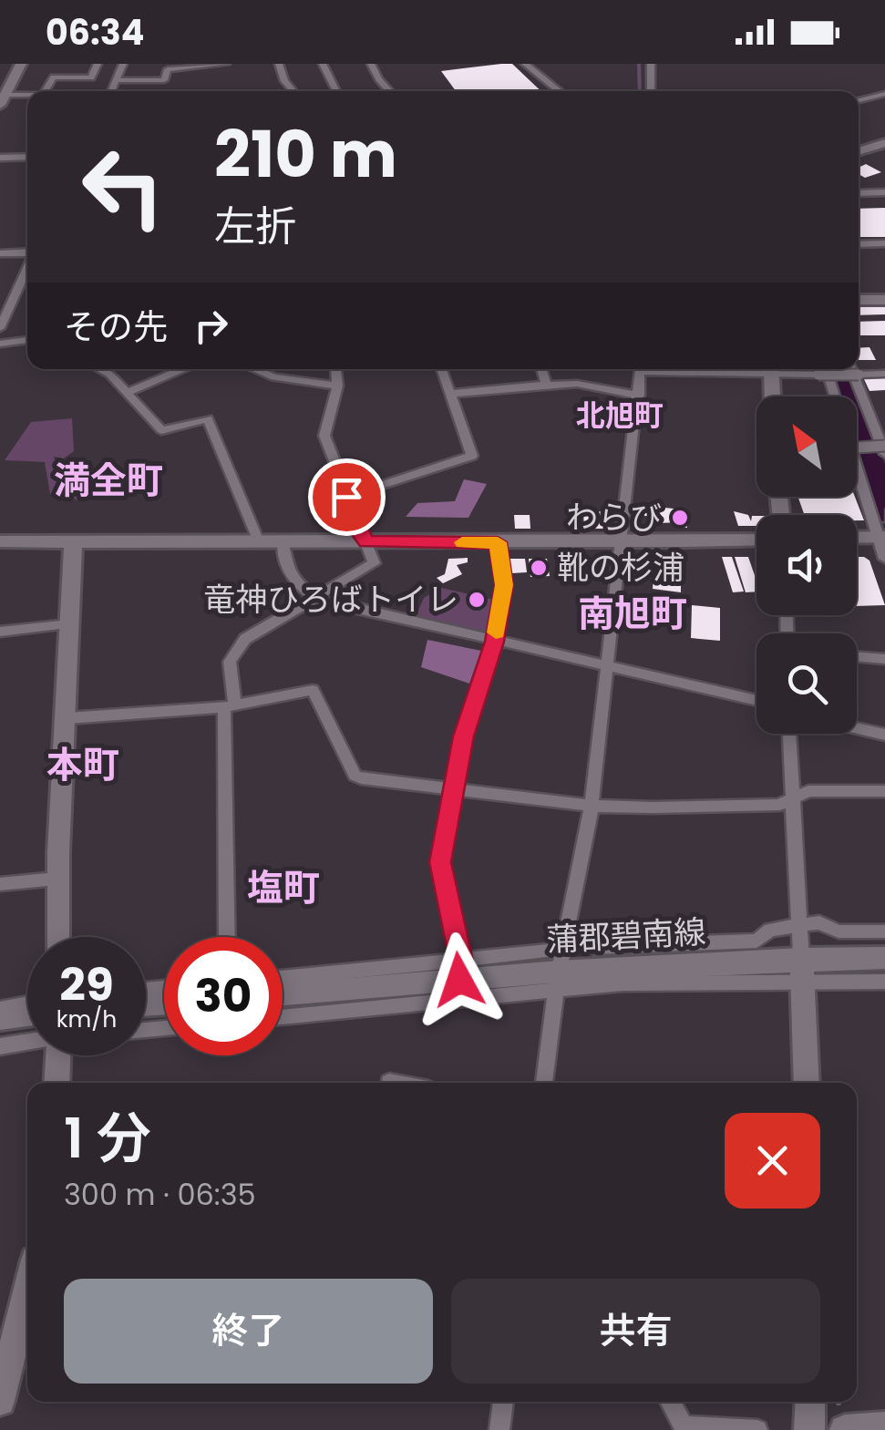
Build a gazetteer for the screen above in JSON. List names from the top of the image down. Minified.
{"streets":{"street":["蒲郡碧南線"]},"districts":["北旭町","満全町","南旭町","本町","塩町"],"places":["わらび","靴の杉浦","竜神ひろばトイレ"],"north":"top left","page":{"status":"06:34","turn":["210 m","左折"],"then":"その先","speed":"29 km/h","limit":"30","heading":["1 分","300 m · 06:35"],"buttons":["終了","共有"]}}
